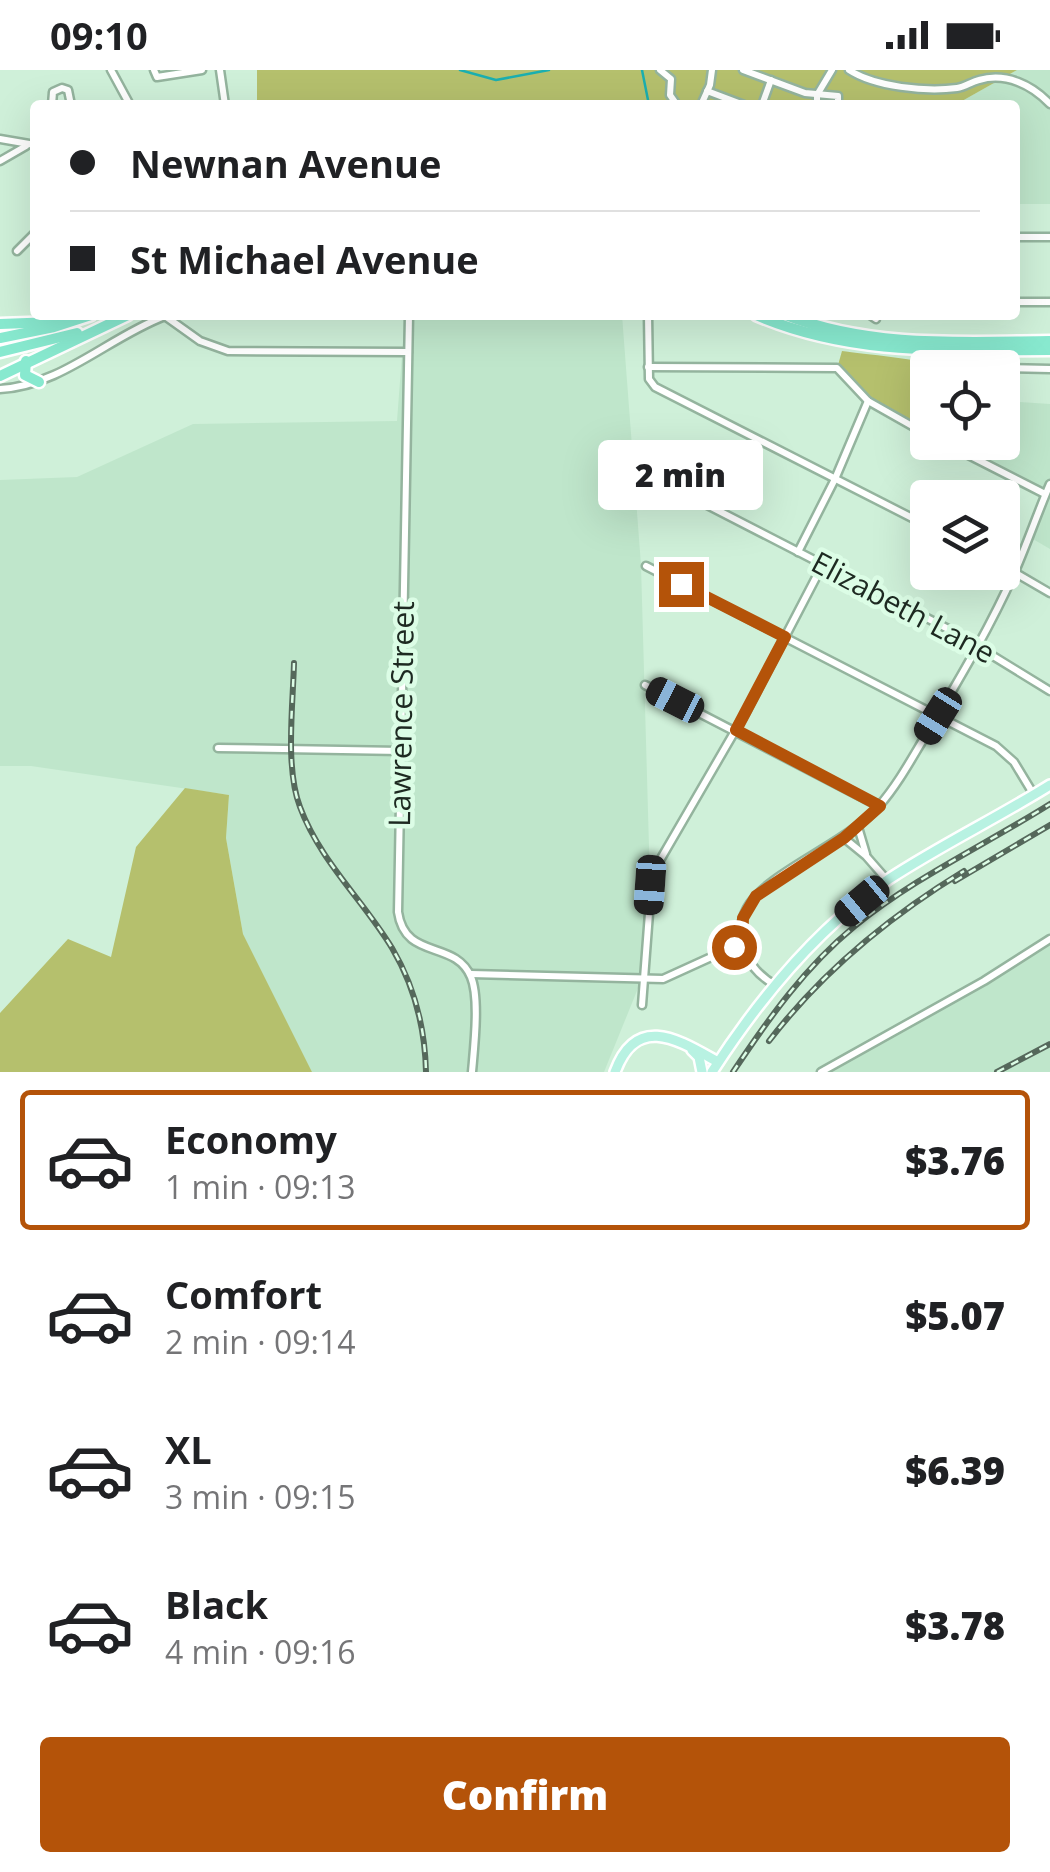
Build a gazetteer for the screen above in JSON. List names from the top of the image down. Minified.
{"streets":{"street":["Elizabeth Lane","Lawrence Street"]},"page":{"status":"09:10","banner":["Newnan Avenue","St Michael Avenue"],"bubble":"2 min","list":[{"name":"Economy","note":"1 min · 09:13","value":"$3.76"},{"name":"Comfort","note":"2 min · 09:14","value":"$5.07"},{"name":"XL","note":"3 min · 09:15","value":"$6.39"},{"name":"Black","note":"4 min · 09:16","value":"$3.78"}],"buttons":"Confirm"}}
